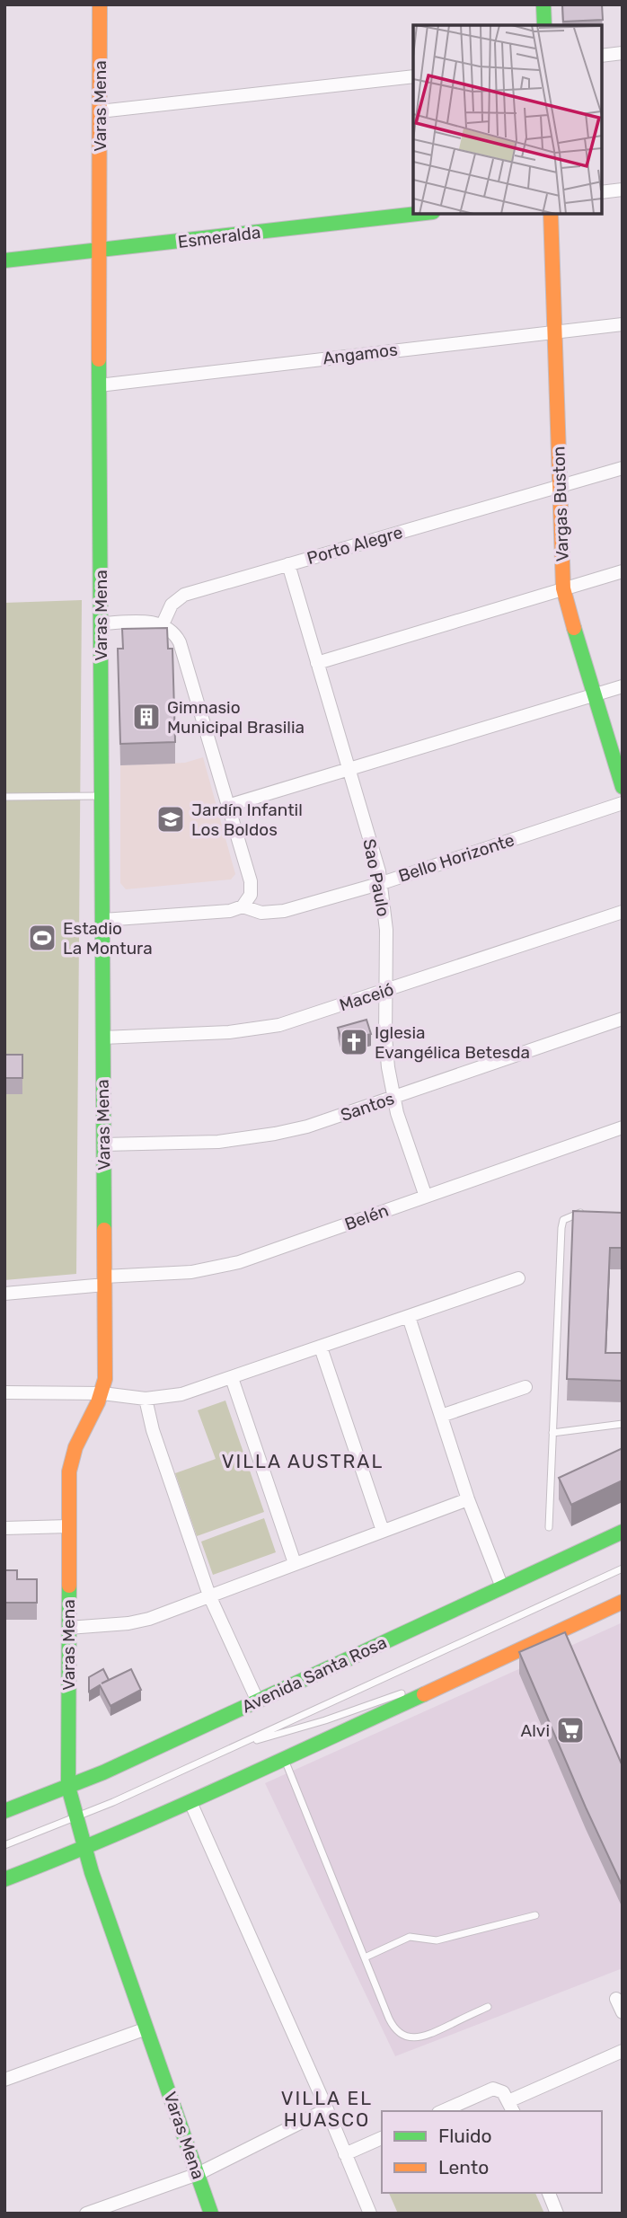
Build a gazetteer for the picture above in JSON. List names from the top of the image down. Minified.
{"streets":{"street":["Varas Mena","Esmeralda","Angamos","Vargas Buston","Porto Alegre","Bello Horizonte","Sao Paulo","Maceió","Santos","Belén","Avenida Santa Rosa"]},"crossings":[["Varas Mena","Esmeralda"],["Varas Mena","Angamos"],["Varas Mena","Bello Horizonte"],["Varas Mena","Maceió"],["Varas Mena","Santos"],["Varas Mena","Belén"],["Varas Mena","Avenida Santa Rosa"],["Angamos","Vargas Buston"],["Vargas Buston","Porto Alegre"],["Porto Alegre","Sao Paulo"],["Bello Horizonte","Sao Paulo"],["Sao Paulo","Maceió"],["Sao Paulo","Santos"],["Sao Paulo","Belén"]],"districts":["VILLA AUSTRAL","VILLA EL HUASCO"],"places":{"building":["Gimnasio Municipal Brasilia"],"school or university":["Jardín Infantil Los Boldos"],"sports":["Estadio La Montura"],"church":["Iglesia Evangélica Betesda"],"supermarket":["Alvi"]},"legend":["Fluido","Lento"]}
